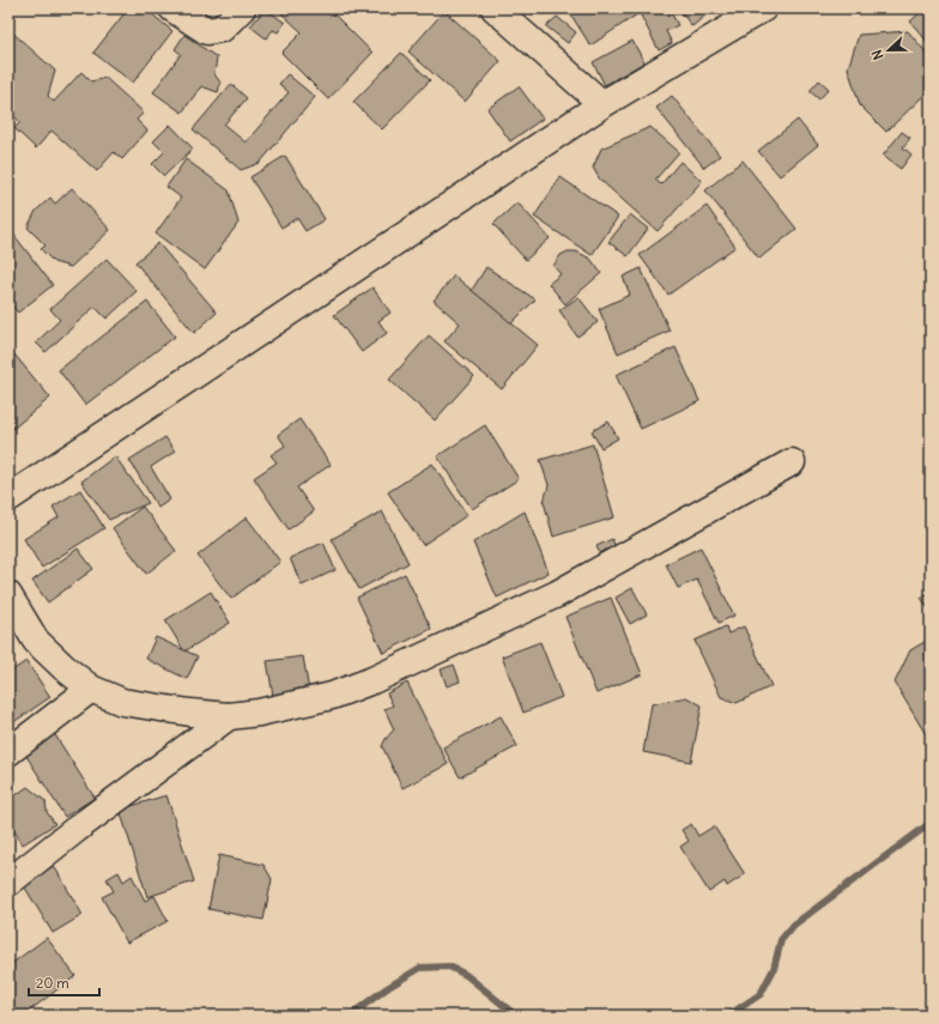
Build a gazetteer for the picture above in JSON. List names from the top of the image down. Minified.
{"scale_bar":"20 m","north":"left"}
